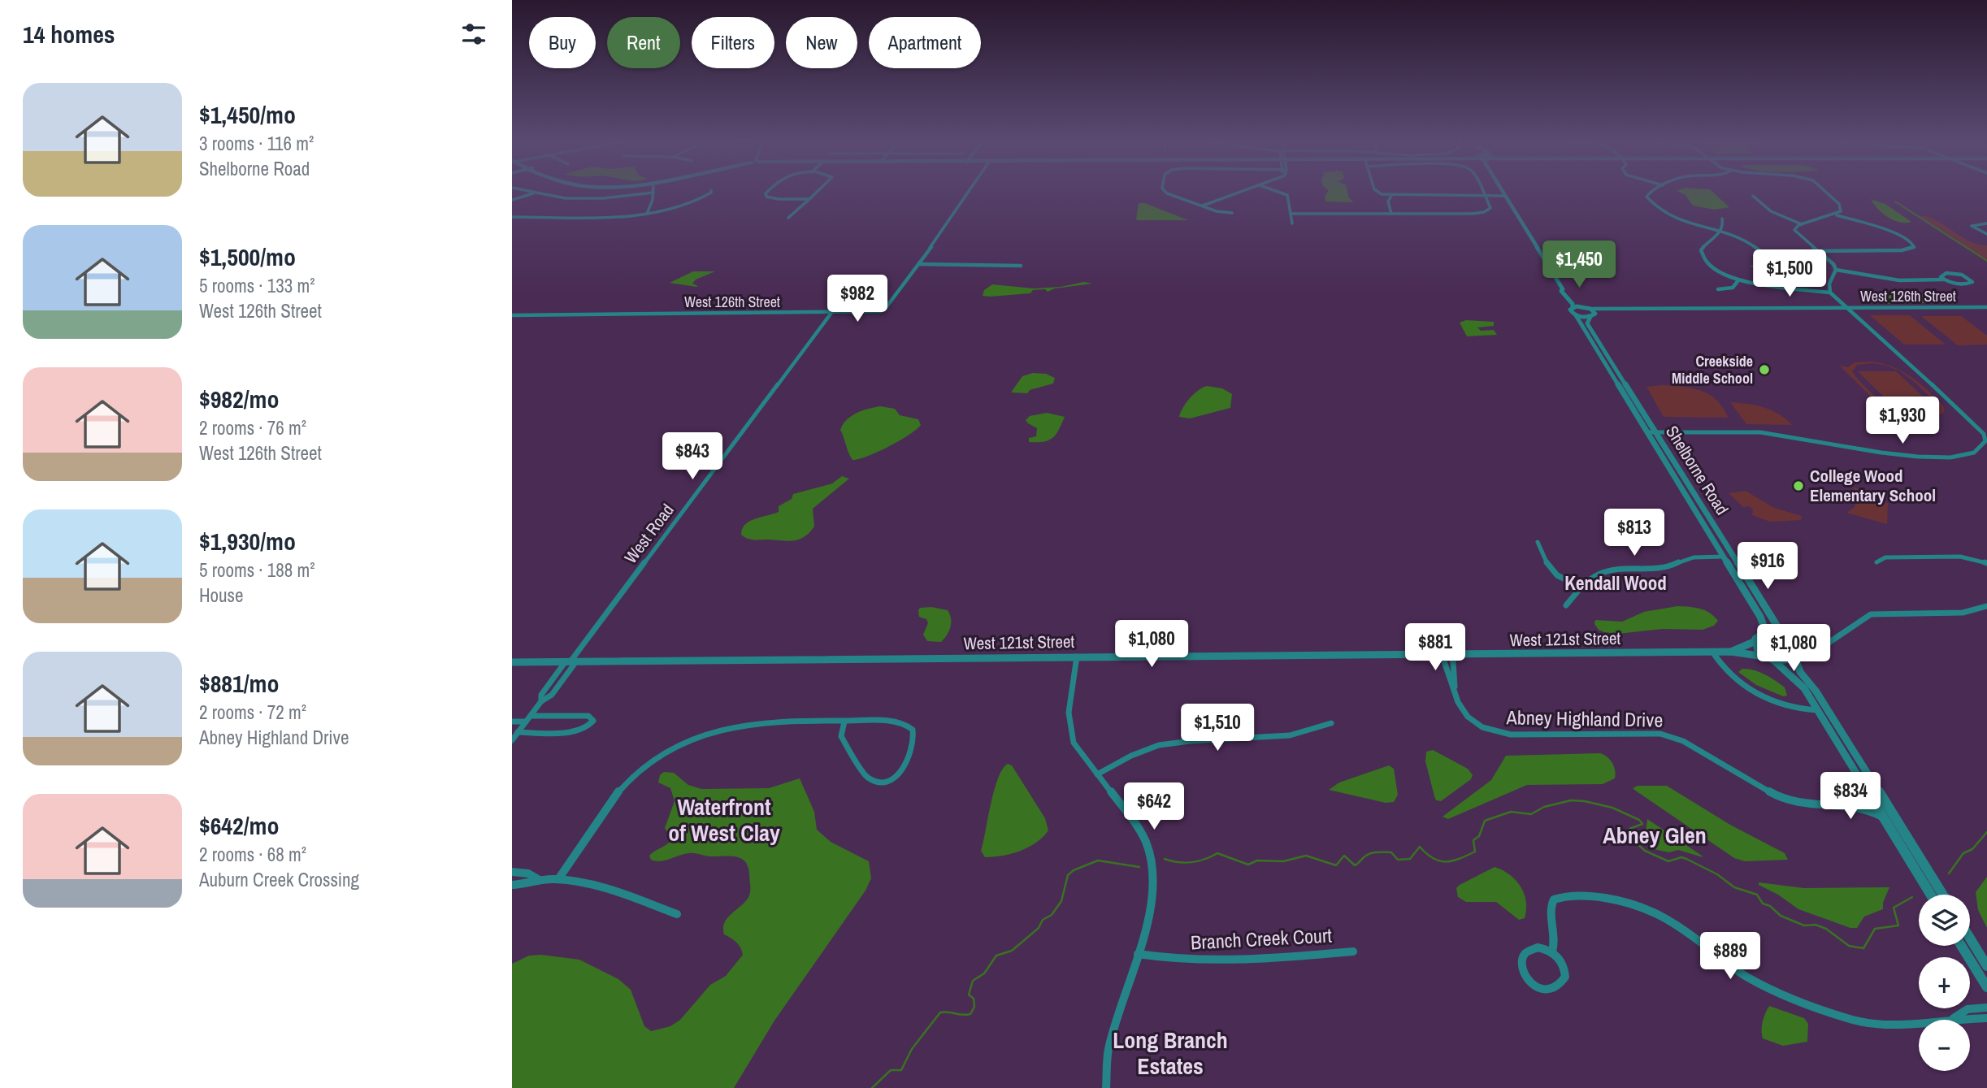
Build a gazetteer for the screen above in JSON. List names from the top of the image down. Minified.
{"streets":{"street":["West 126th Street","Shelborne Road","West Road","West 121st Street","Abney Highland Drive","Branch Creek Court"]},"crossings":[["West 126th Street","Shelborne Road"],["West 126th Street","West Road"],["West Road","West 121st Street"],["West 121st Street","Abney Highland Drive"]],"districts":["Kendall Wood","Waterfront of West Clay","Abney Glen","Long Branch Estates"],"places":["Creekside Middle School","College Wood Elementary School"],"page":{"heading":"14 homes","chip":["Buy","Rent","Filters","New","Apartment"],"list":[{"name":"$1,450/mo","note":"3 rooms · 116 m² · Shelborne Road"},{"name":"$1,500/mo","note":"5 rooms · 133 m² · West 126th Street"},{"name":"$982/mo","note":"2 rooms · 76 m² · West 126th Street"},{"name":"$1,930/mo","note":"5 rooms · 188 m² · House"},{"name":"$881/mo","note":"2 rooms · 72 m² · Abney Highland Drive"},{"name":"$642/mo","note":"2 rooms · 68 m² · Auburn Creek Crossing"}],"price":["$1,450","$1,500","$982","$1,930","$843","$813","$916","$1,080","$881","$1,080","$1,510","$834","$642","$889"],"map_buttons":["+","−"]}}
